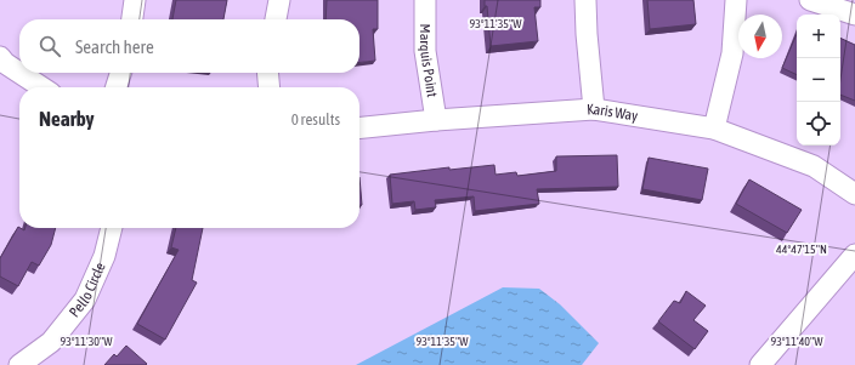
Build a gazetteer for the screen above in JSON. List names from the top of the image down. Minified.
{"streets":{"street":["Marquis Point","Karis Way","Pello Circle"]},"crossings":[["Marquis Point","Karis Way"]],"north":"bottom","page":{"map_buttons":["+","−"],"search":"Search here","heading":["Nearby","0 results"]},"coordinates":["93°11'35\"W","44°47'15\"N","93°11'30\"W","93°11'40\"W"]}
